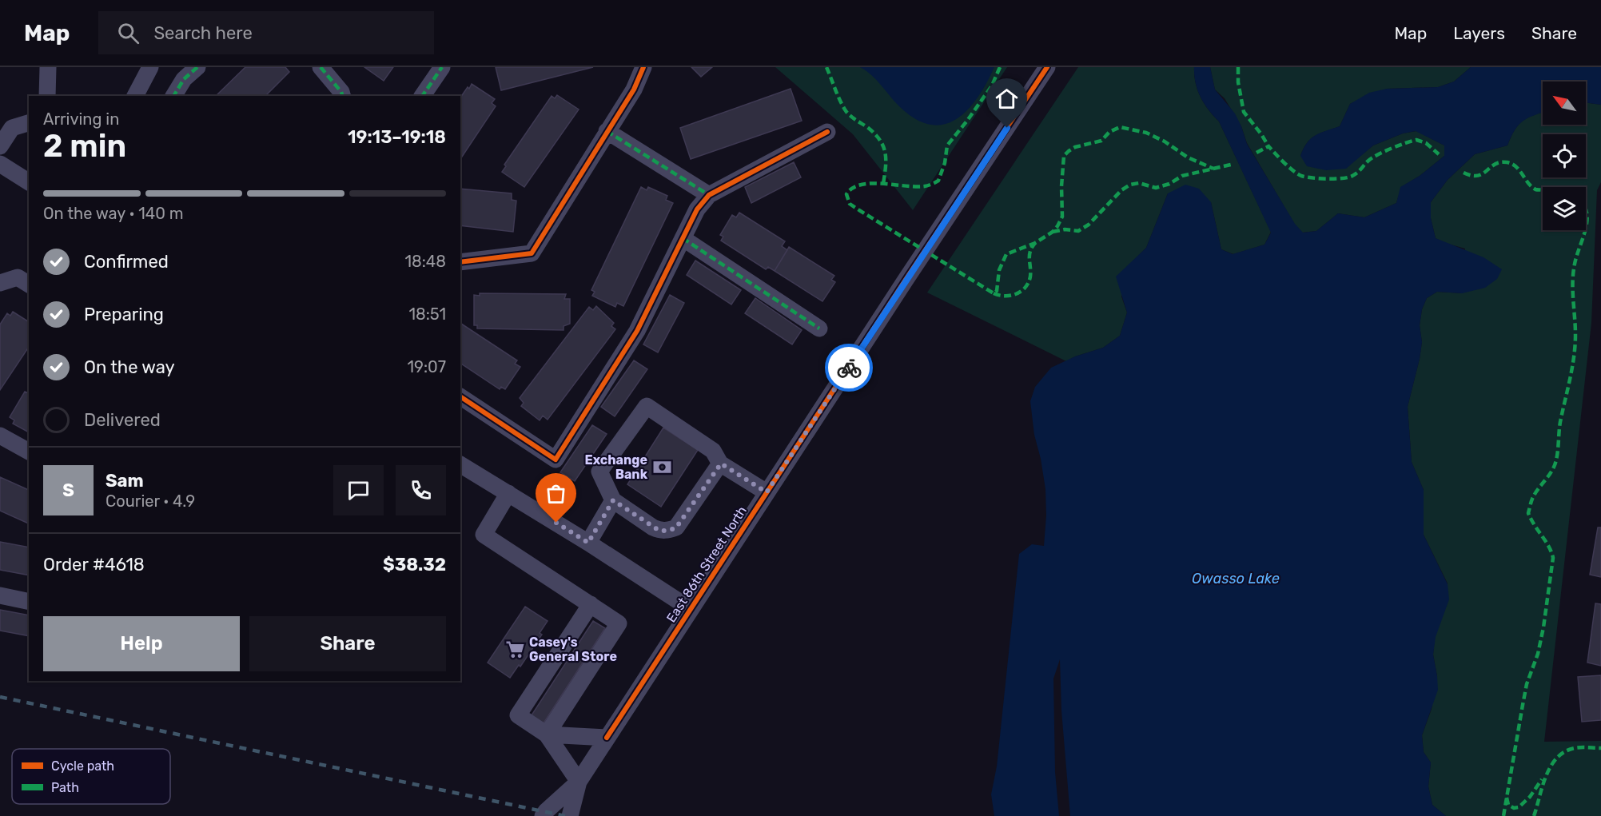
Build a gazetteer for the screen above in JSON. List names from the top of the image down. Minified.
{"streets":{"street":["East 86th Street North"]},"water":["Owasso Lake"],"places":{"bank":["Exchange Bank"],"supermarket":["Casey's General Store"]},"legend":["Cycle path","Path"],"north":"top left","page":{"header":"Map","search":"Search here","nav":["Map","Layers","Share"],"heading":["2 min","Arriving in","19:13–19:18"],"panel":["Sam","Courier · 4.9","Order #4618","$38.32"],"bar":"On the way · 140 m","list":[["Confirmed","18:48"],["Preparing","18:51"],["On the way","19:07"],"Delivered"],"round":"S","buttons":["Help","Share"]}}
